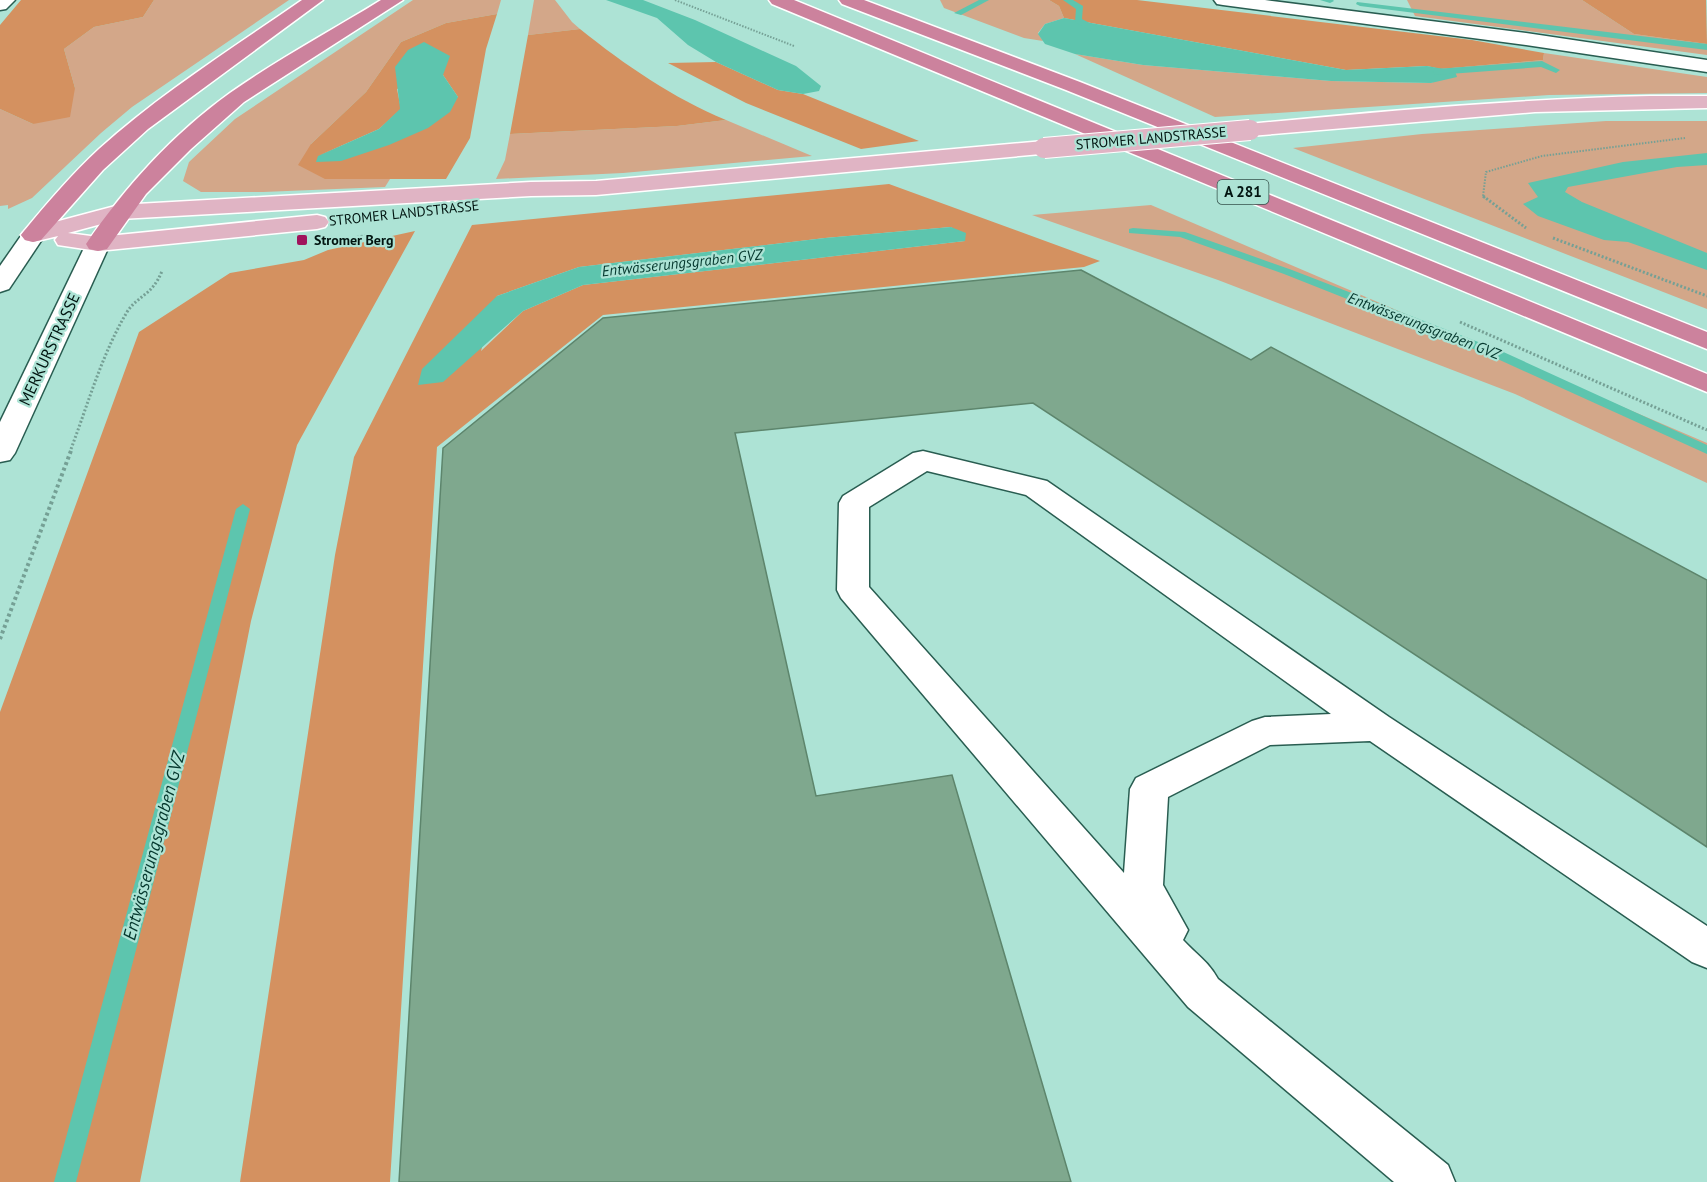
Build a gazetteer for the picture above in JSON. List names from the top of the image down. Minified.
{"streets":{"highway":["A 281"],"main road":["STROMER LANDSTRASSE"],"street":["MERKURSTRASSE"]},"crossings":[["STROMER LANDSTRASSE","MERKURSTRASSE"]],"water":["Entwässerungsgraben GVZ"],"places":{"transit":["Stromer Berg"]}}
